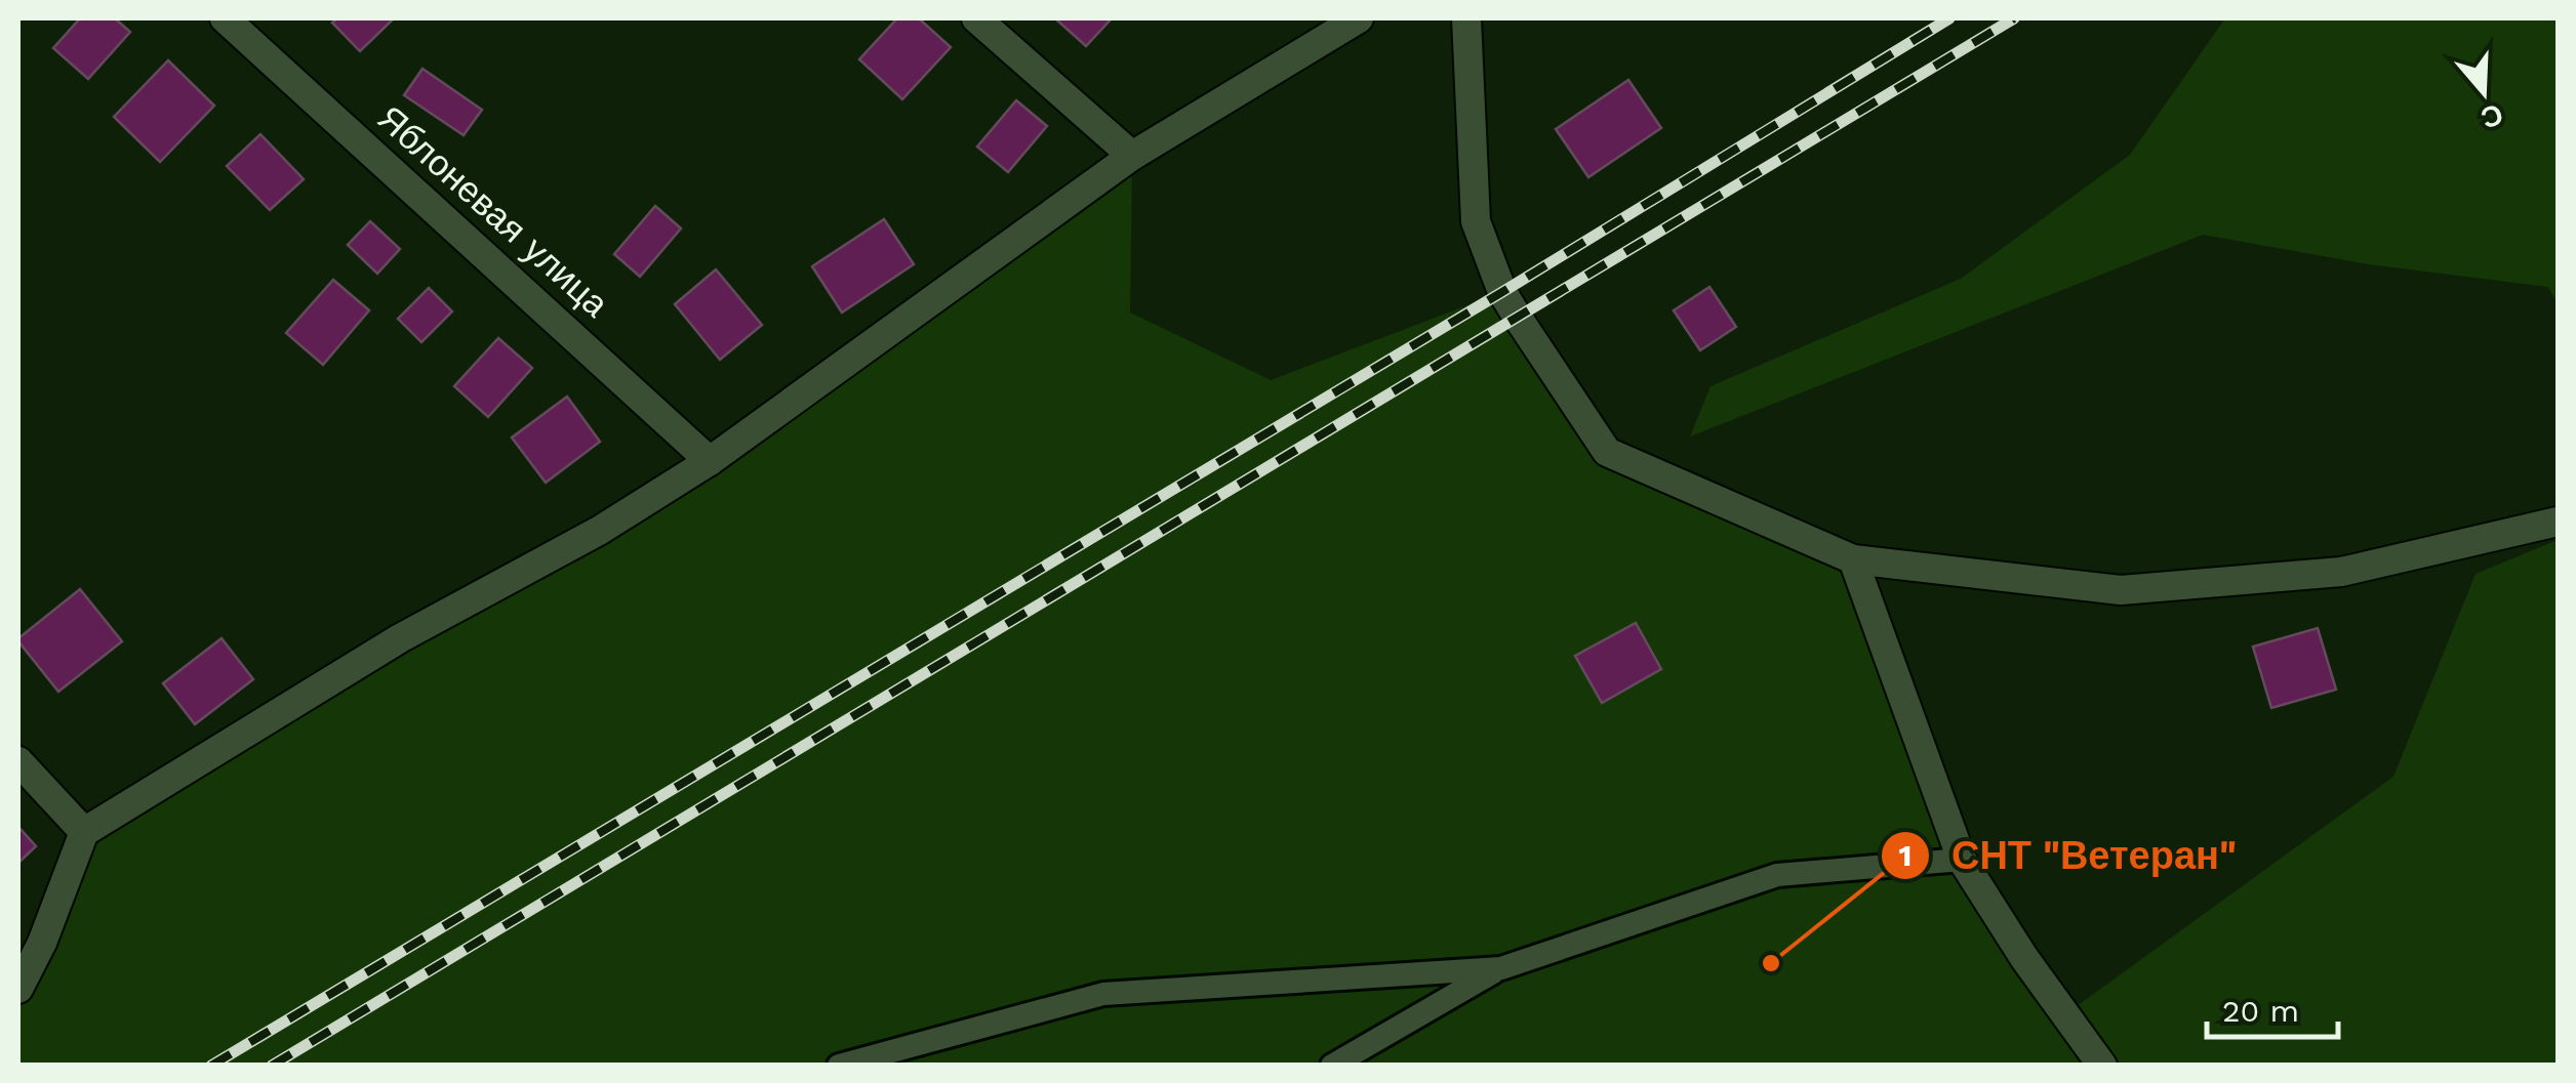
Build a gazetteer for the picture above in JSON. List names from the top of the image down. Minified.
{"streets":{"street":["Яблоневая улица"]},"places":["СНТ \"Ветеран\""],"scale_bar":"20 m","north":"bottom"}
